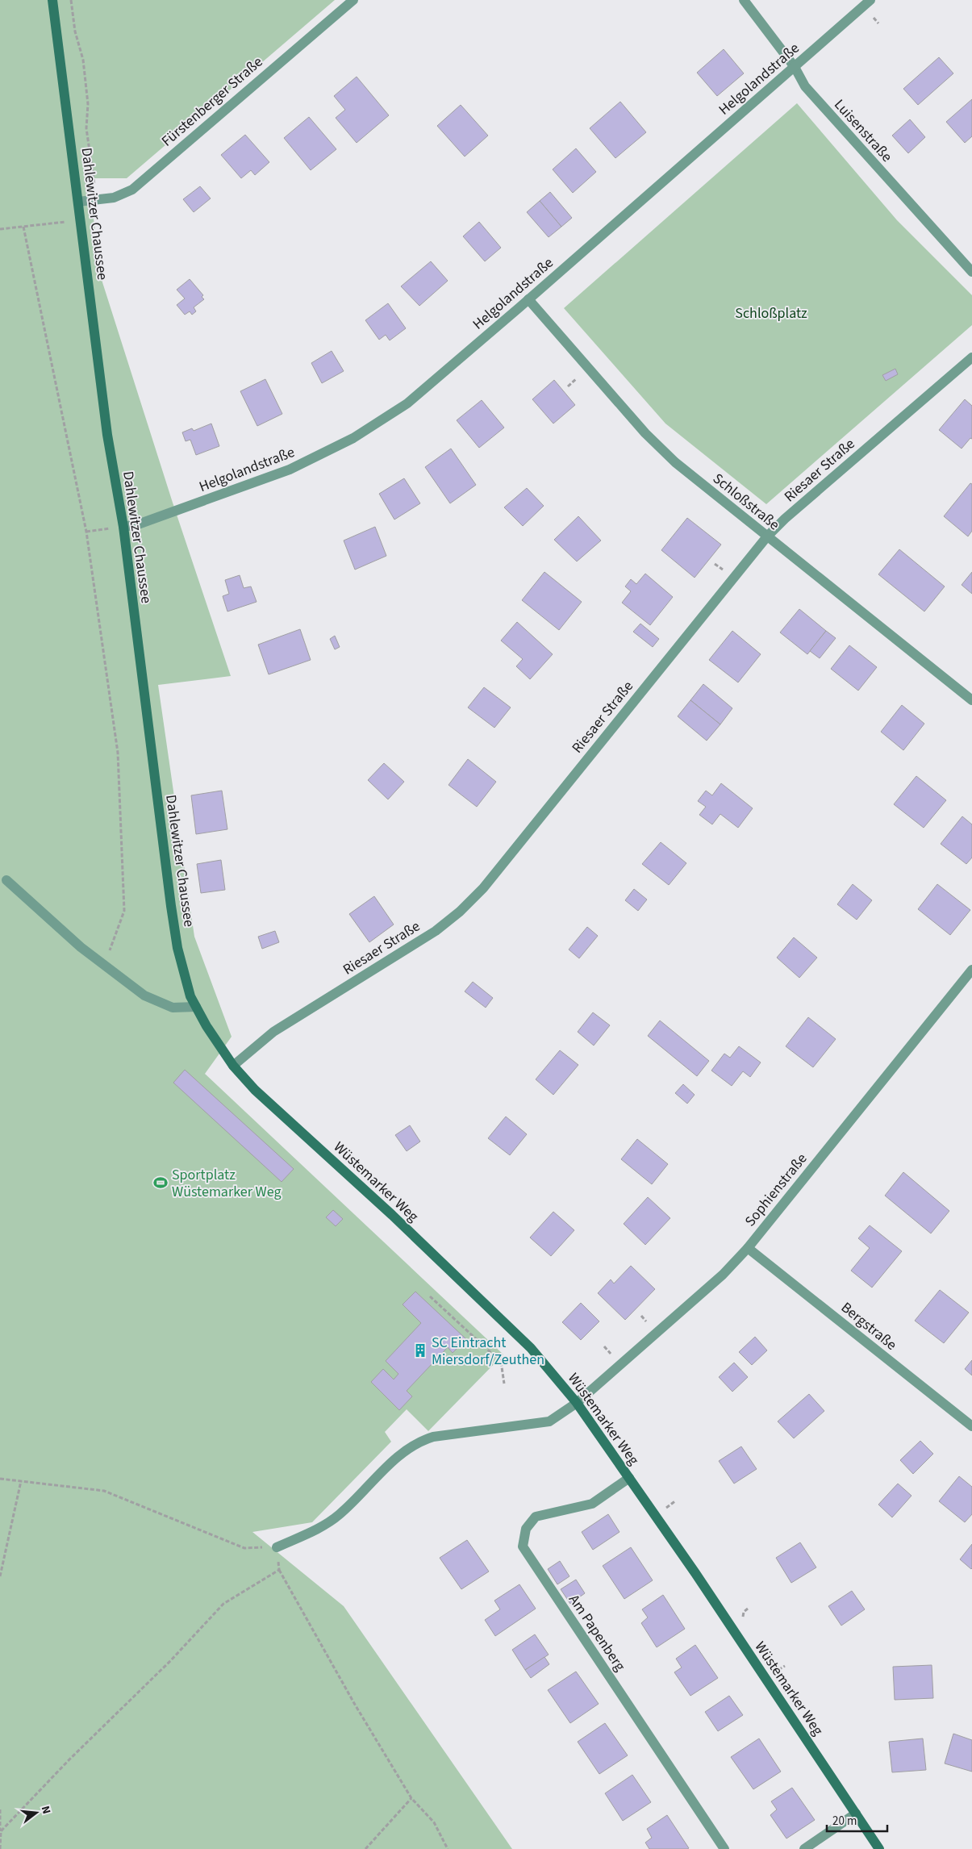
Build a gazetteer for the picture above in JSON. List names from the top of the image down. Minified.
{"streets":{"main road":["Dahlewitzer Chaussee","Wüstemarker Weg"],"street":["Helgolandstraße","Fürstenberger Straße","Luisenstraße","Riesaer Straße","Schloßstraße","Sophienstraße","Bergstraße","Am Papenberg"]},"crossings":[["Helgolandstraße","Luisenstraße"],["Helgolandstraße","Dahlewitzer Chaussee"],["Helgolandstraße","Schloßstraße"],["Fürstenberger Straße","Dahlewitzer Chaussee"],["Dahlewitzer Chaussee","Riesaer Straße"],["Dahlewitzer Chaussee","Wüstemarker Weg"],["Riesaer Straße","Schloßstraße"],["Riesaer Straße","Wüstemarker Weg"],["Wüstemarker Weg","Sophienstraße"],["Wüstemarker Weg","Am Papenberg"],["Sophienstraße","Bergstraße"]],"parks":["Schloßplatz"],"places":{"sports":["Sportplatz Wüstemarker Weg"],"building":["SC Eintracht Miersdorf/Zeuthen"]},"scale_bar":"20 m","north":"right"}
